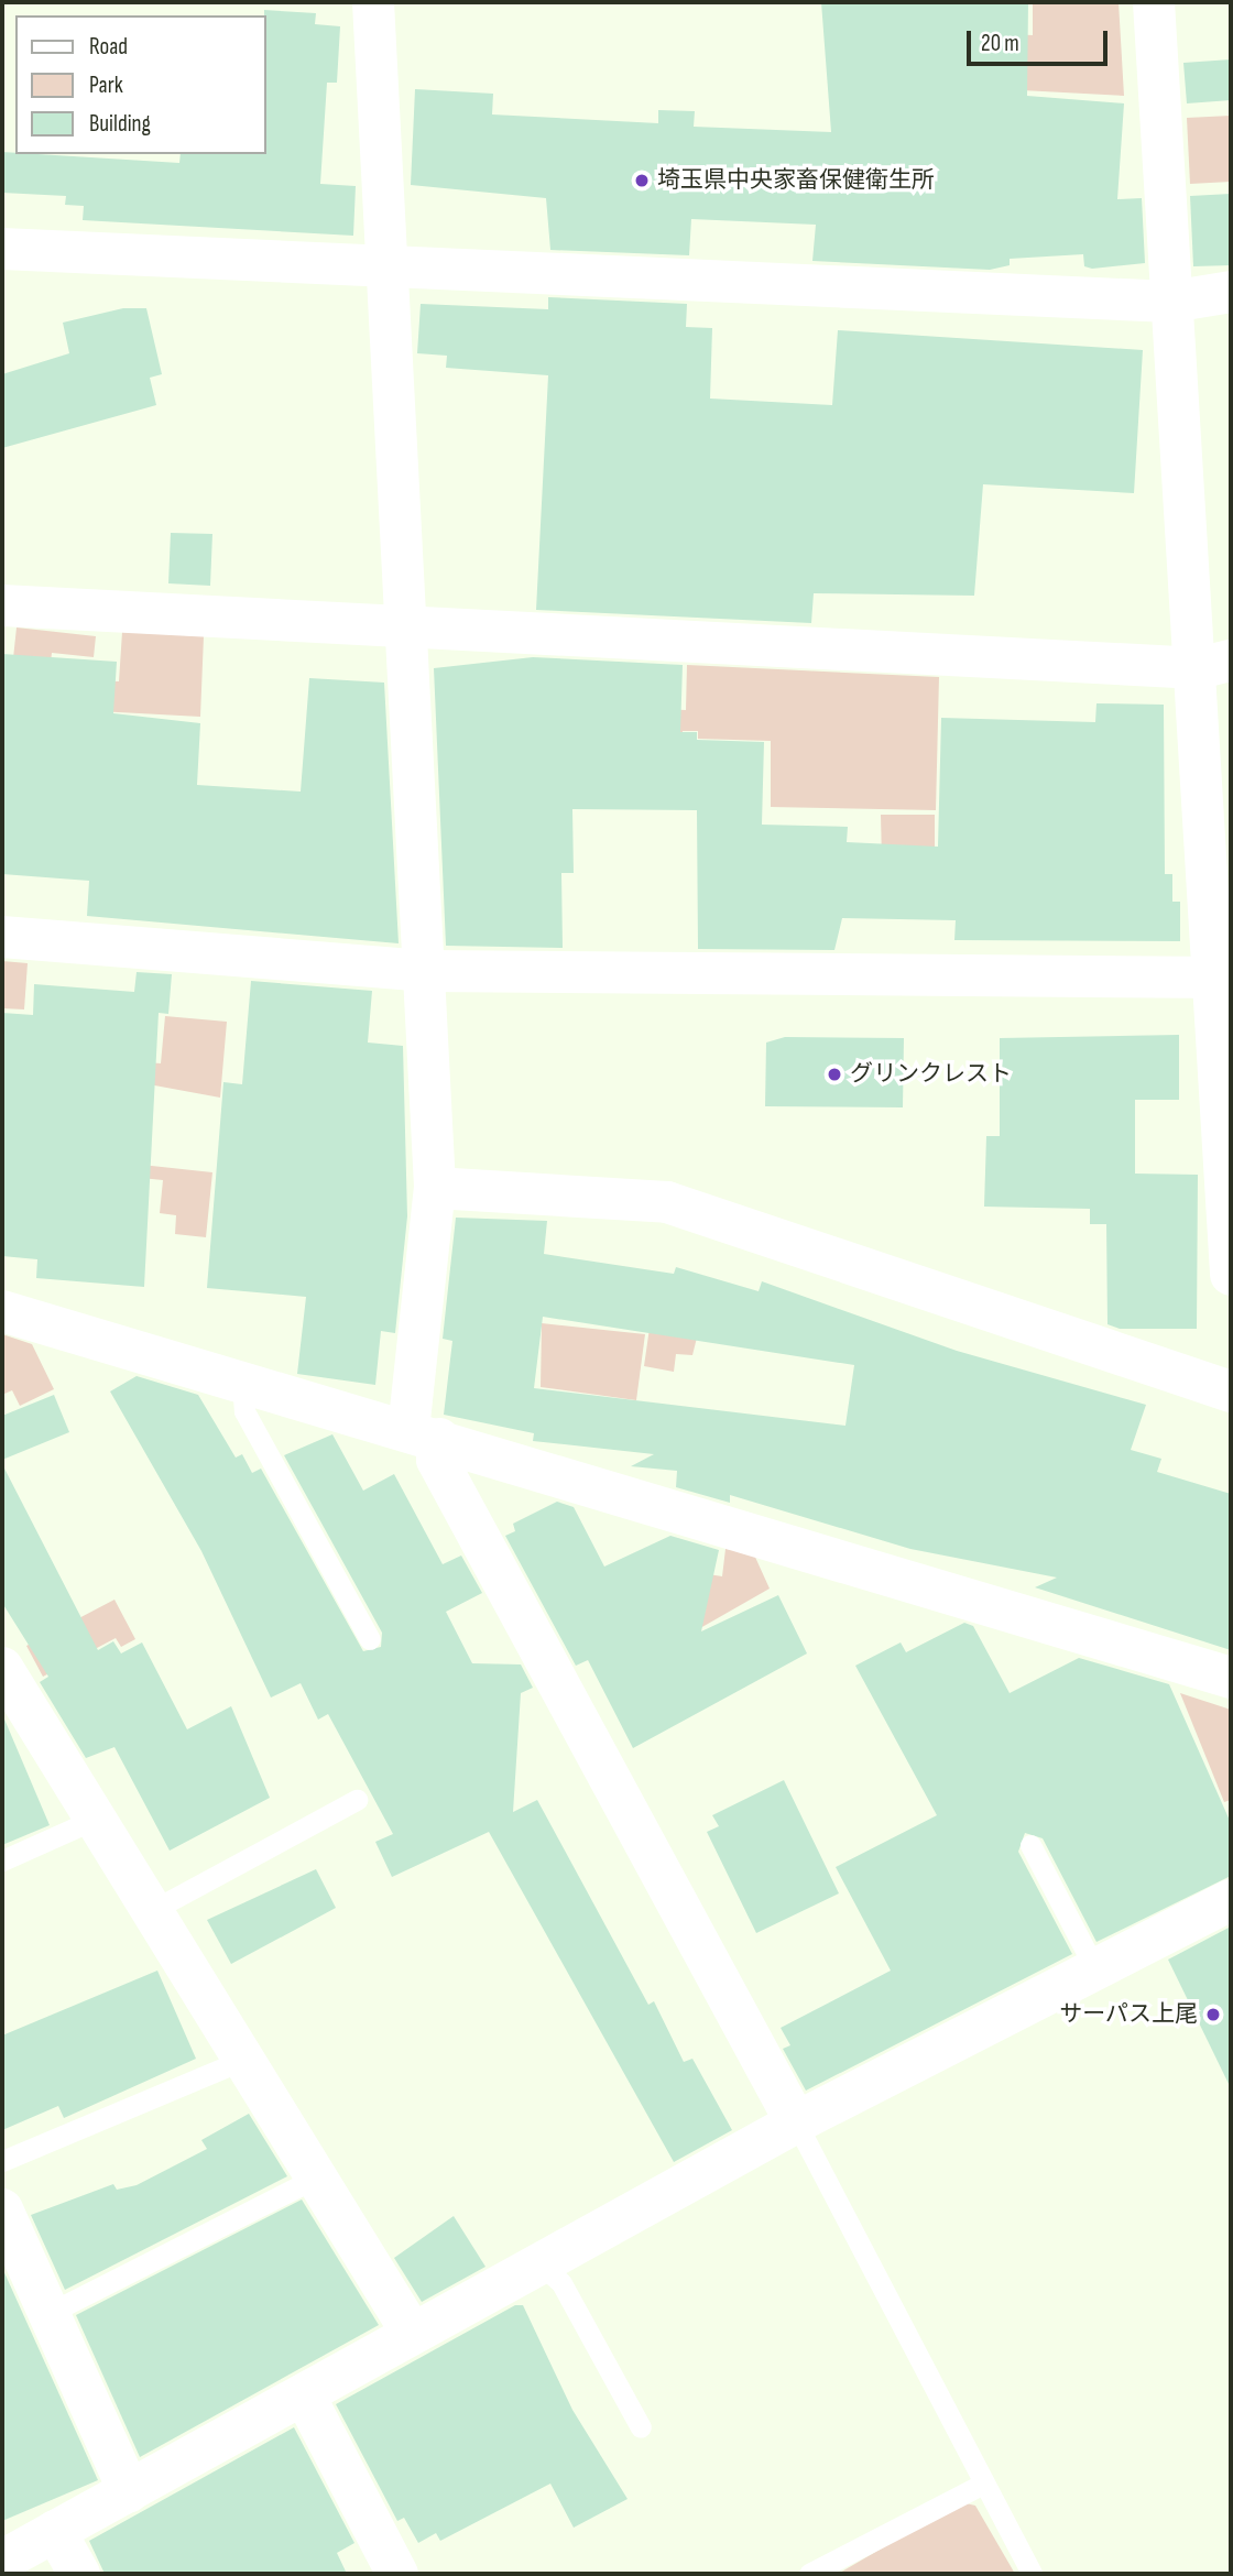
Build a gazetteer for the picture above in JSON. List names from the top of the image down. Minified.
{"places":["埼玉県中央家畜保健衛生所","グリンクレスト","サーパス上尾"],"legend":["Road","Park","Building"],"scale_bar":"20 m"}
